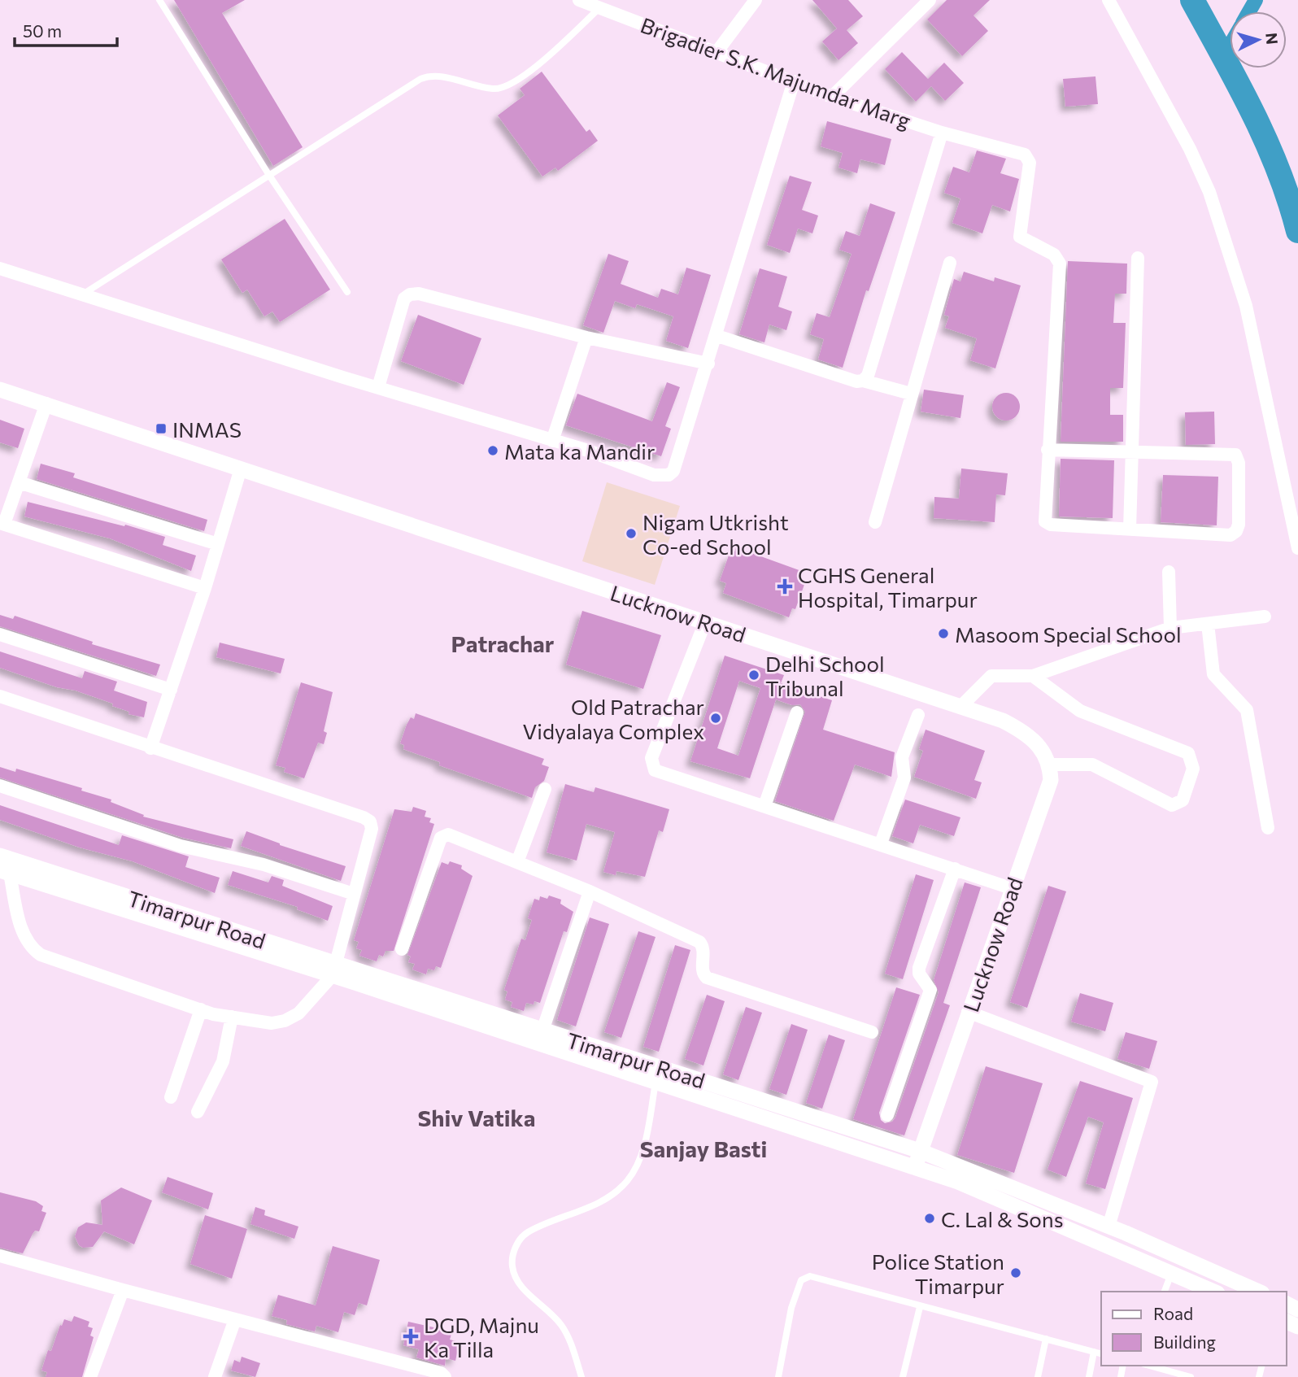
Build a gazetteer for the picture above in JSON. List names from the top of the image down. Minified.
{"streets":{"street":["Brigadier S.K. Majumdar Marg","Lucknow Road","Timarpur Road"]},"crossings":[["Lucknow Road","Timarpur Road"]],"districts":["Patrachar","Shiv Vatika","Sanjay Basti"],"places":{"transit":["INMAS"],"other":["Mata ka Mandir","Nigam Utkrisht Co-ed School","Masoom Special School","Delhi School Tribunal","Old Patrachar Vidyalaya Complex","C. Lal & Sons","Police Station Timarpur"],"health":["CGHS General Hospital, Timarpur","DGD, Majnu Ka Tilla"]},"legend":["Road","Building"],"scale_bar":"50 m","north":"right"}
